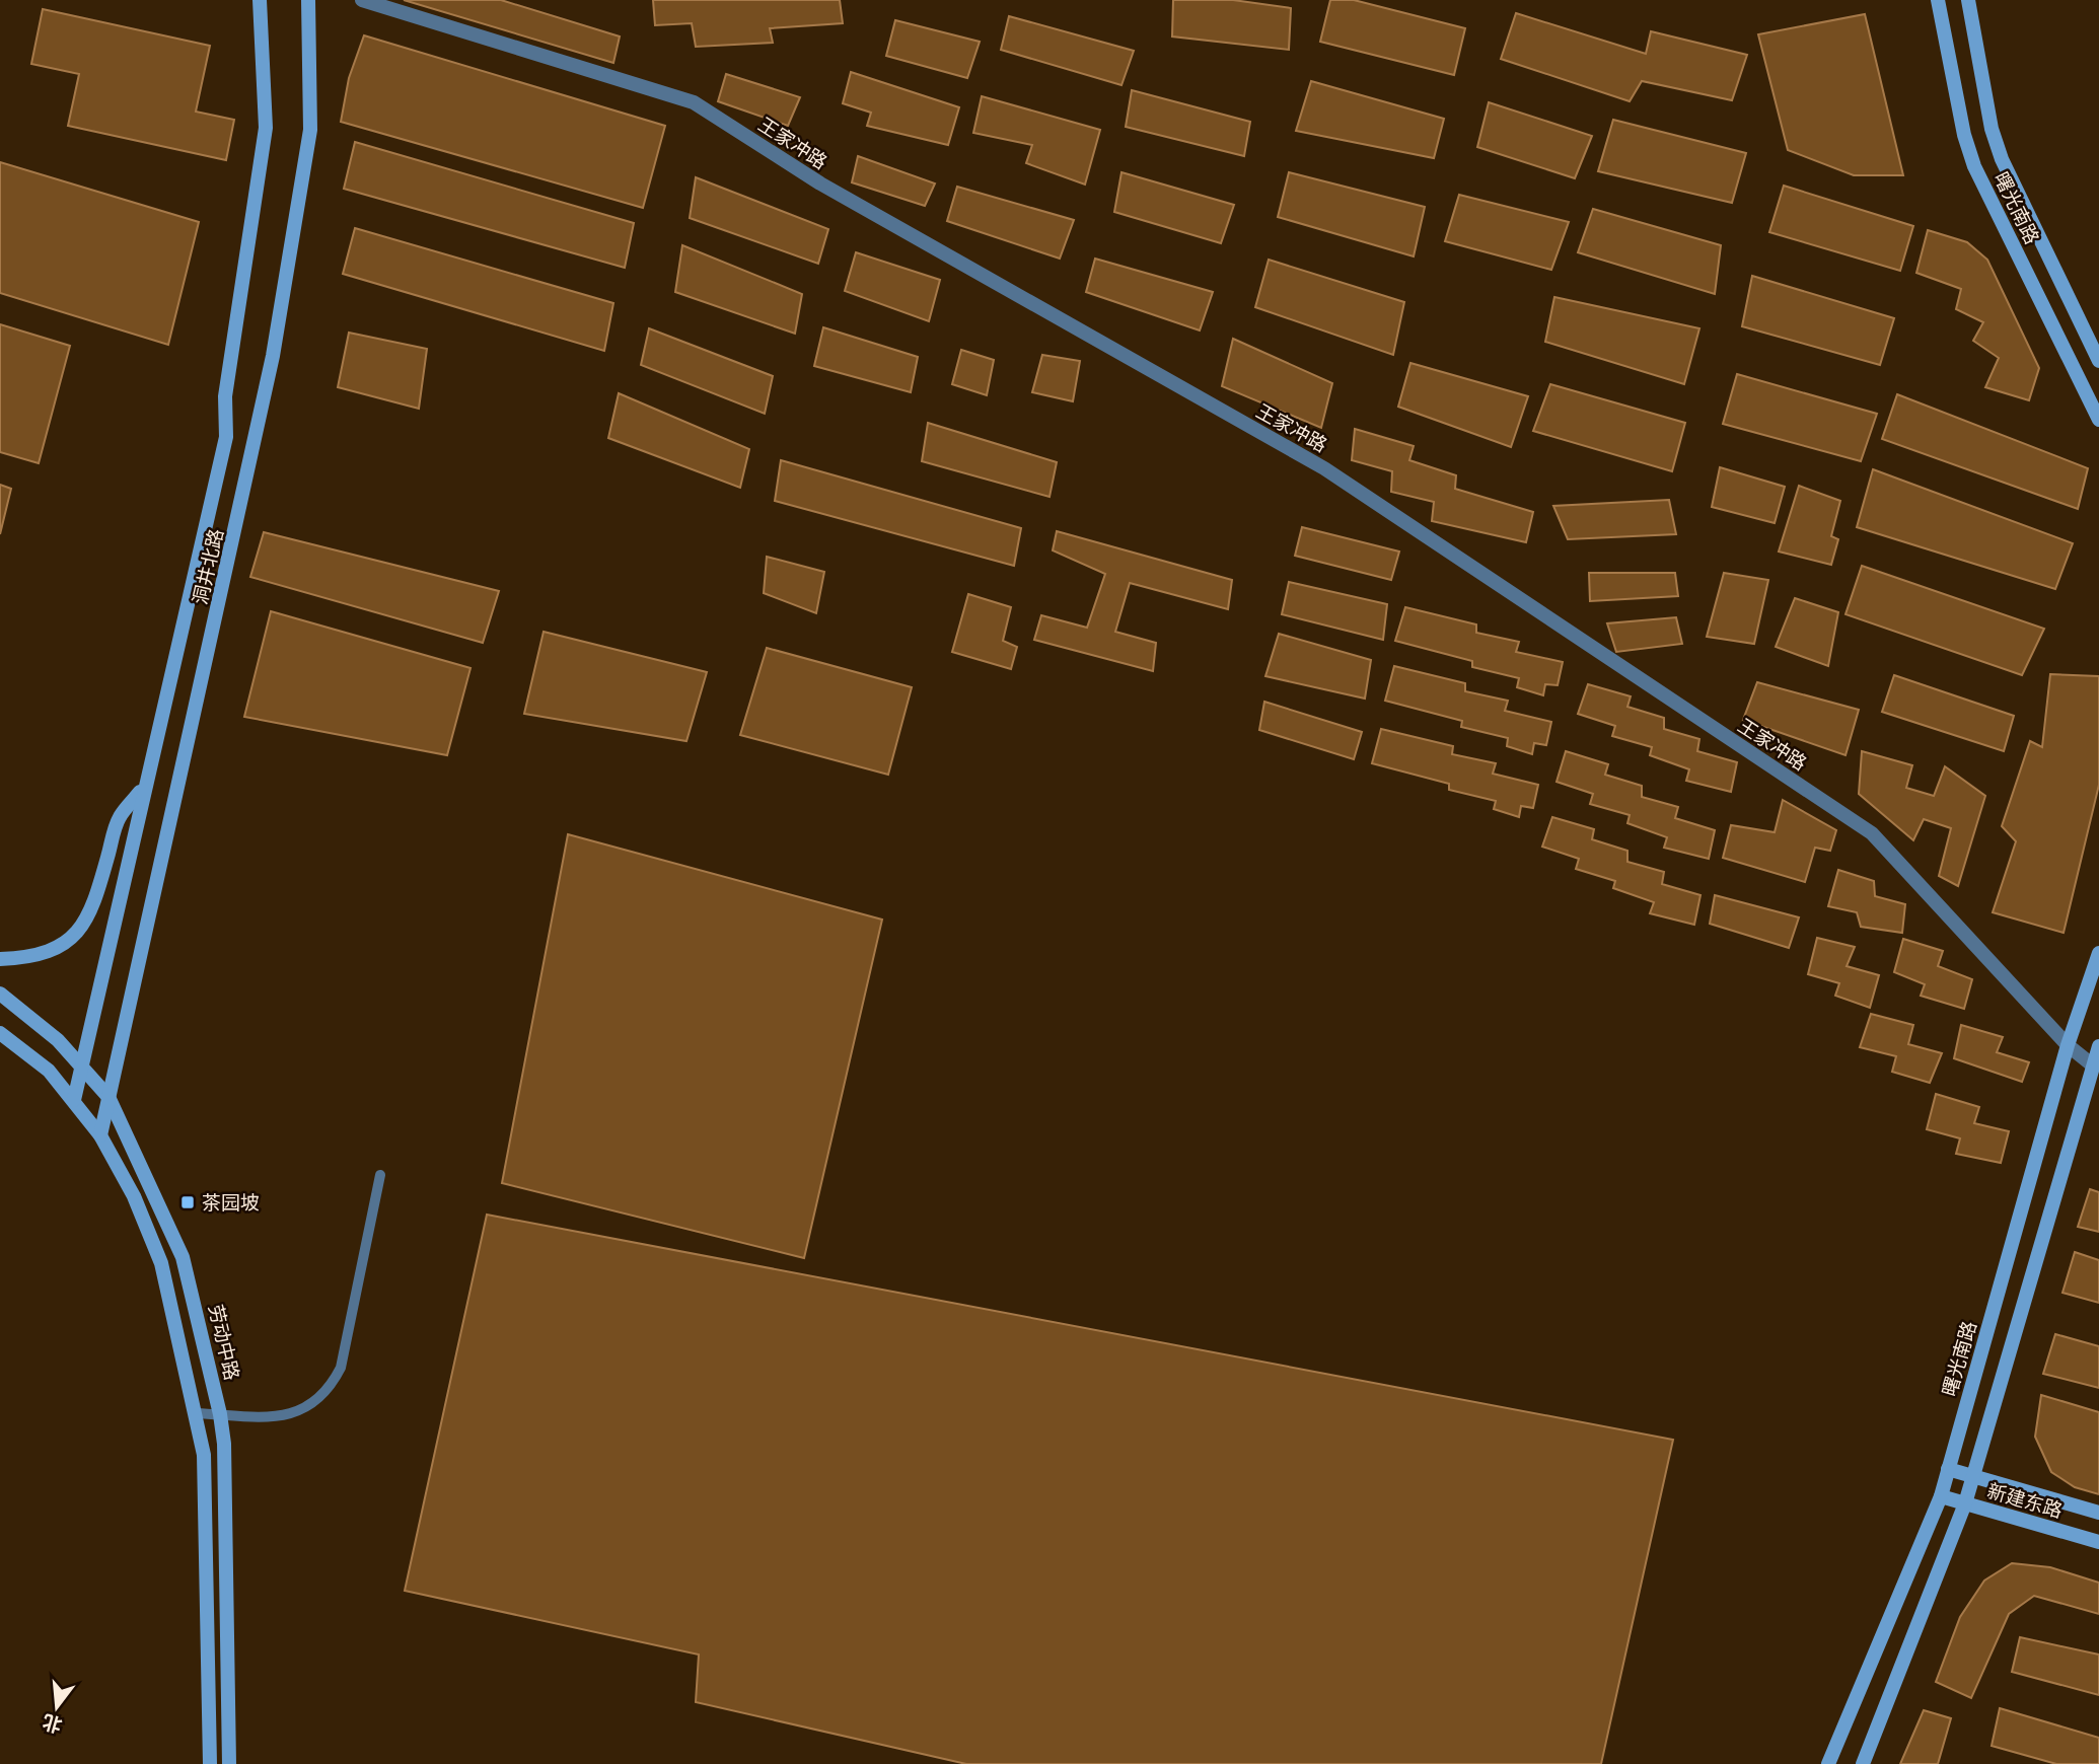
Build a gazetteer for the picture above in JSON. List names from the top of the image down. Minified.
{"streets":{"main road":["曙光南路","洞井北路","劳动中路","新建东路"],"street":["王家冲路"]},"crossings":[["王家冲路","曙光南路"],["曙光南路","新建东路"],["洞井北路","劳动中路"]],"places":{"transit":["茶园坡"]},"north":"bottom"}
